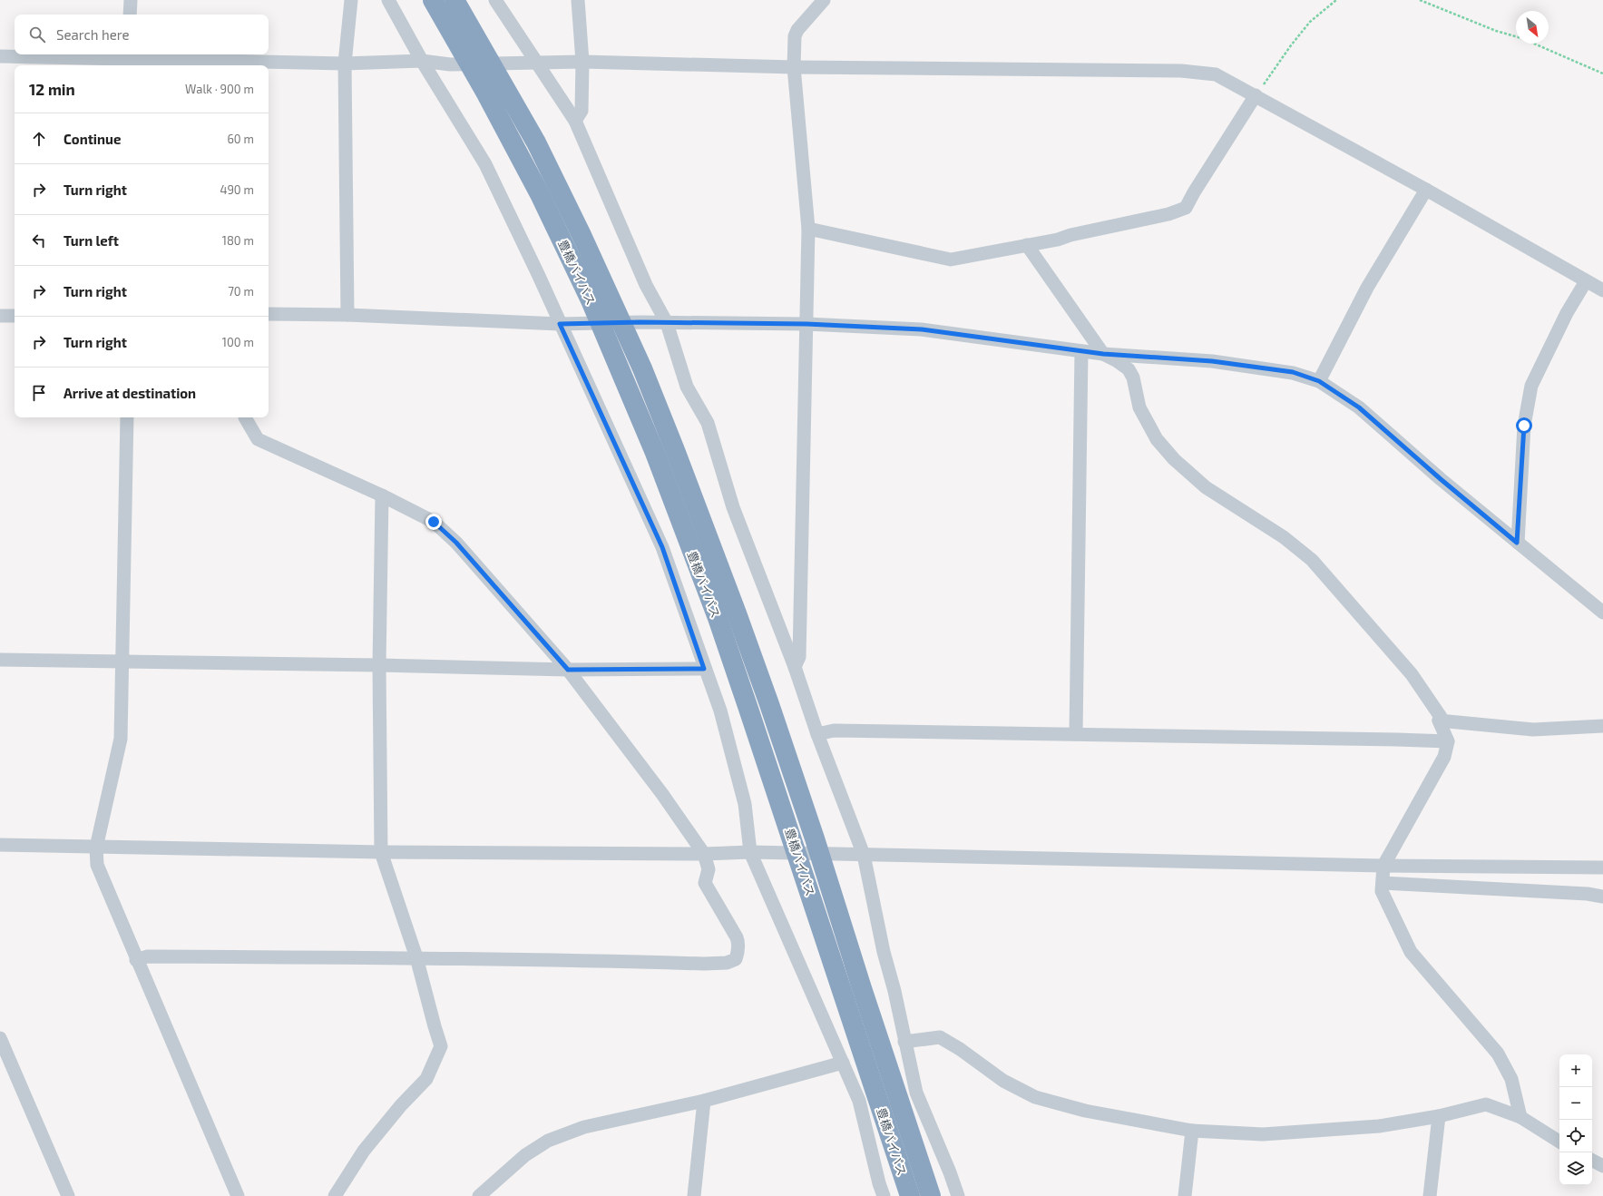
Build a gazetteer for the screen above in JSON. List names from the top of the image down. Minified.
{"streets":{"highway":["豊橋バイパス"]},"north":"bottom right","page":{"search":"Search here","heading":["12 min","Walk · 900 m"],"list":[["Continue","60 m"],["Turn right","490 m"],["Turn left","180 m"],["Turn right","70 m"],["Turn right","100 m"],"Arrive at destination"],"map_buttons":["+","−"]}}
